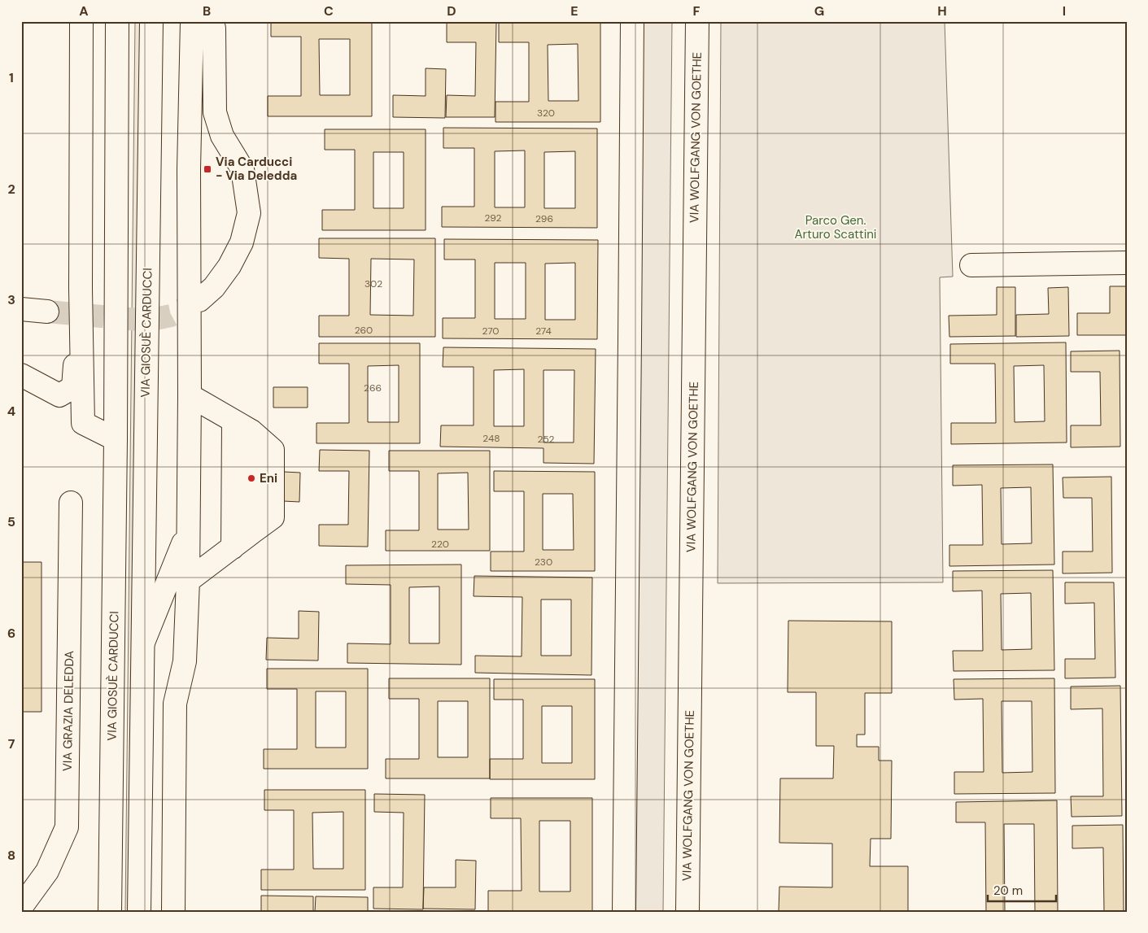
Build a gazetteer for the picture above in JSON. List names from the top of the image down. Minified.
{"streets":{"street":["VIA WOLFGANG VON GOETHE","VIA GIOSUÈ CARDUCCI","VIA GRAZIA DELEDDA"]},"parks":["Parco Gen. Arturo Scattini"],"places":{"transit":["Via Carducci - Via Deledda"],"other":["Eni"]},"house_numbers":["320","292","296","302","260","270","274","266","248","252","220","230"],"scale_bar":"20 m","grid":{"columns":["A","B","C","D","E","F","G","H","I"],"rows":["1","2","3","4","5","6","7","8"]}}
